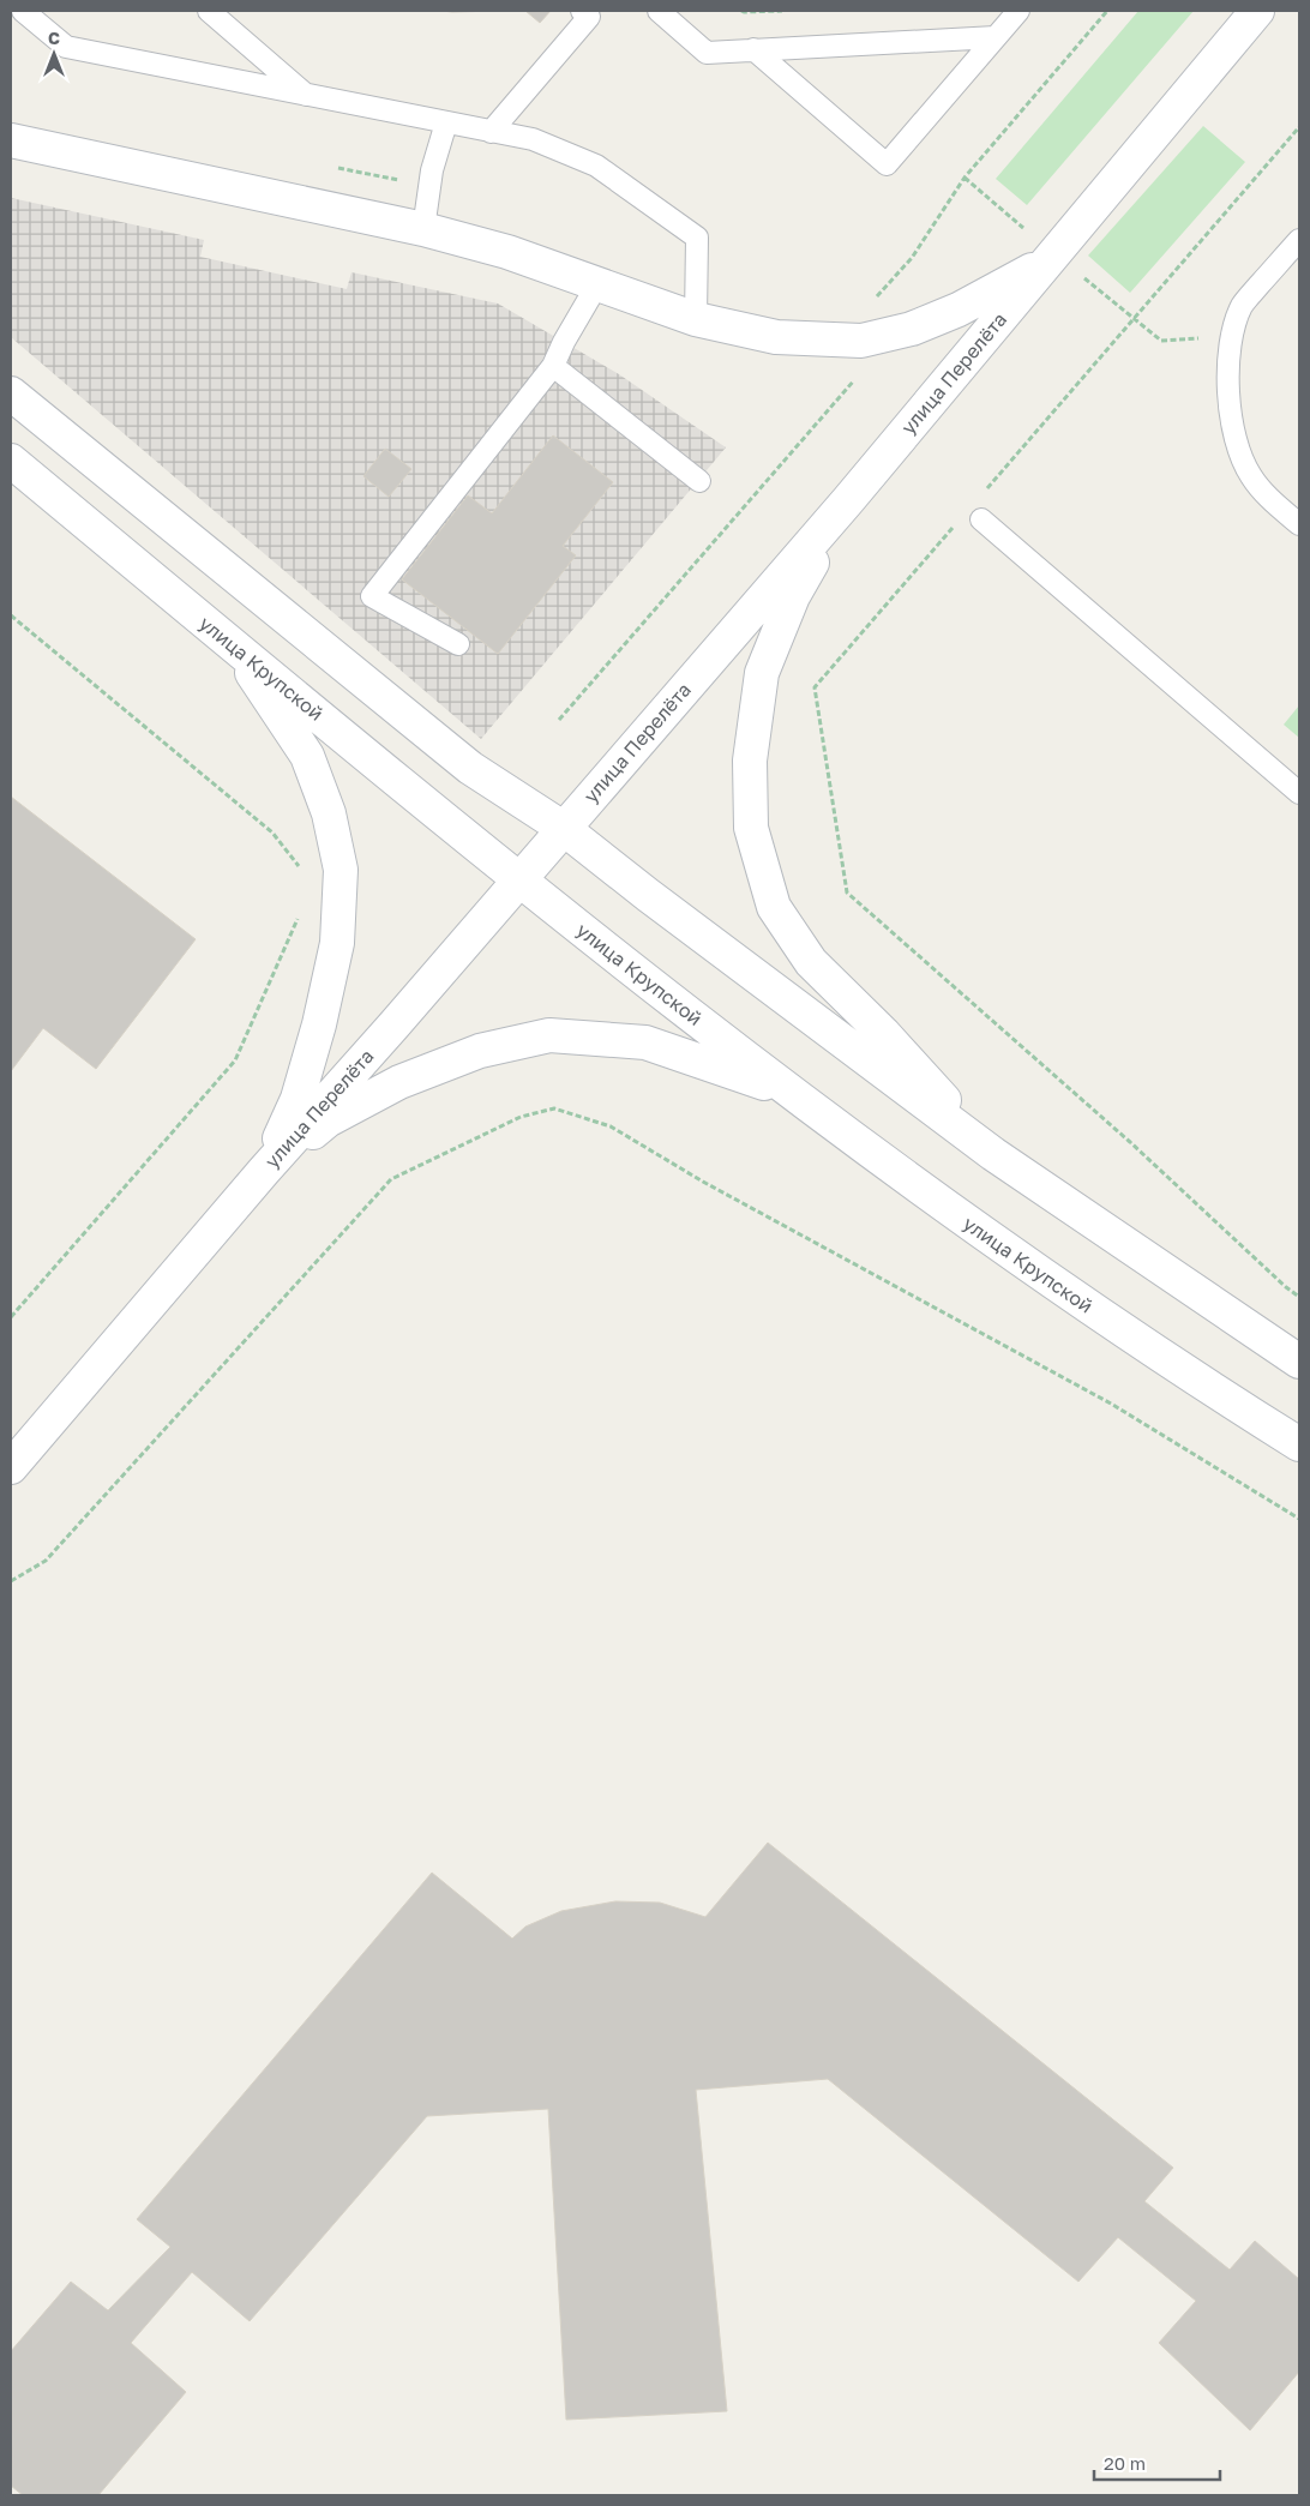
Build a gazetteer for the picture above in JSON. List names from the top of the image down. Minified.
{"streets":{"main road":["улица Перелёта","улица Крупской"]},"crossings":[["улица Перелёта","улица Крупской"]],"scale_bar":"20 m","north":"top"}
